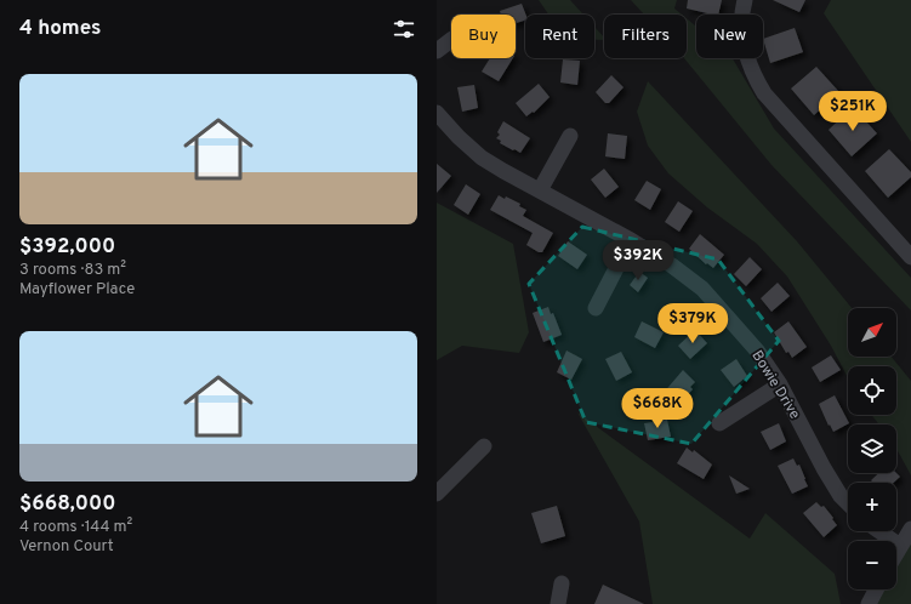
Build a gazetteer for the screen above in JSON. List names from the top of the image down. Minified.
{"streets":{"street":["Bowie Drive"]},"north":"top right","page":{"heading":"4 homes","chip":["Buy","Rent","Filters","New"],"list":[{"name":"$392,000","note":"3 rooms · 83 m² · Mayflower Place"},{"name":"$668,000","note":"4 rooms · 144 m² · Vernon Court"}],"price":["$251K","$392K","$379K","$668K"],"map_buttons":["+","−"]}}
